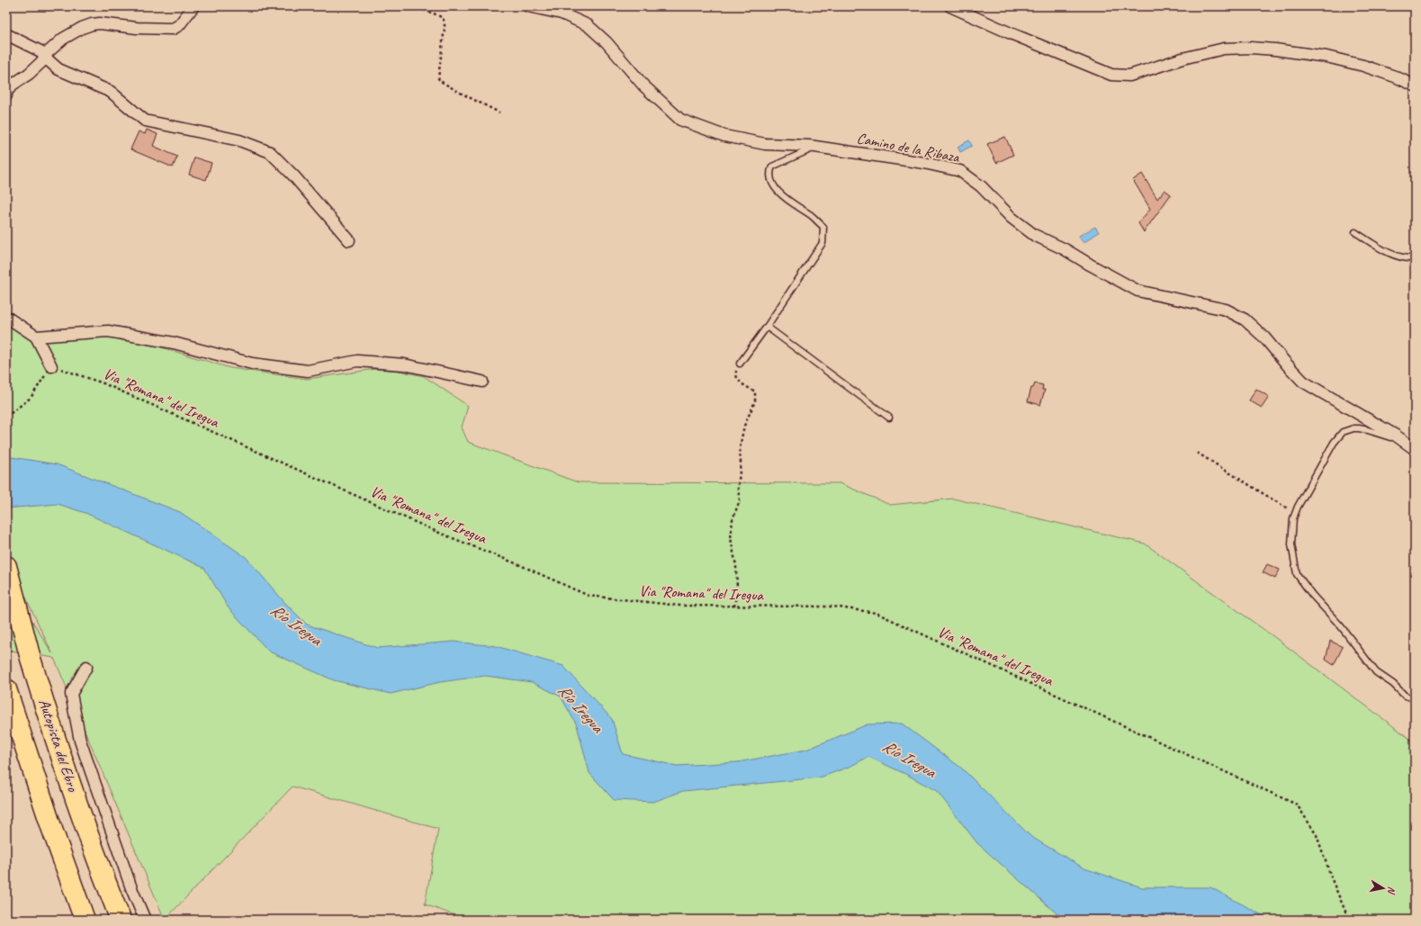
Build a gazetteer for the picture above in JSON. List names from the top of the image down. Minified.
{"streets":{"highway":["Autopista del Ebro"],"street":["Camino de la Ribaza"],"path":["Via \"Romana\" del Iregua"]},"water":["Río Iregua"],"north":"right"}
